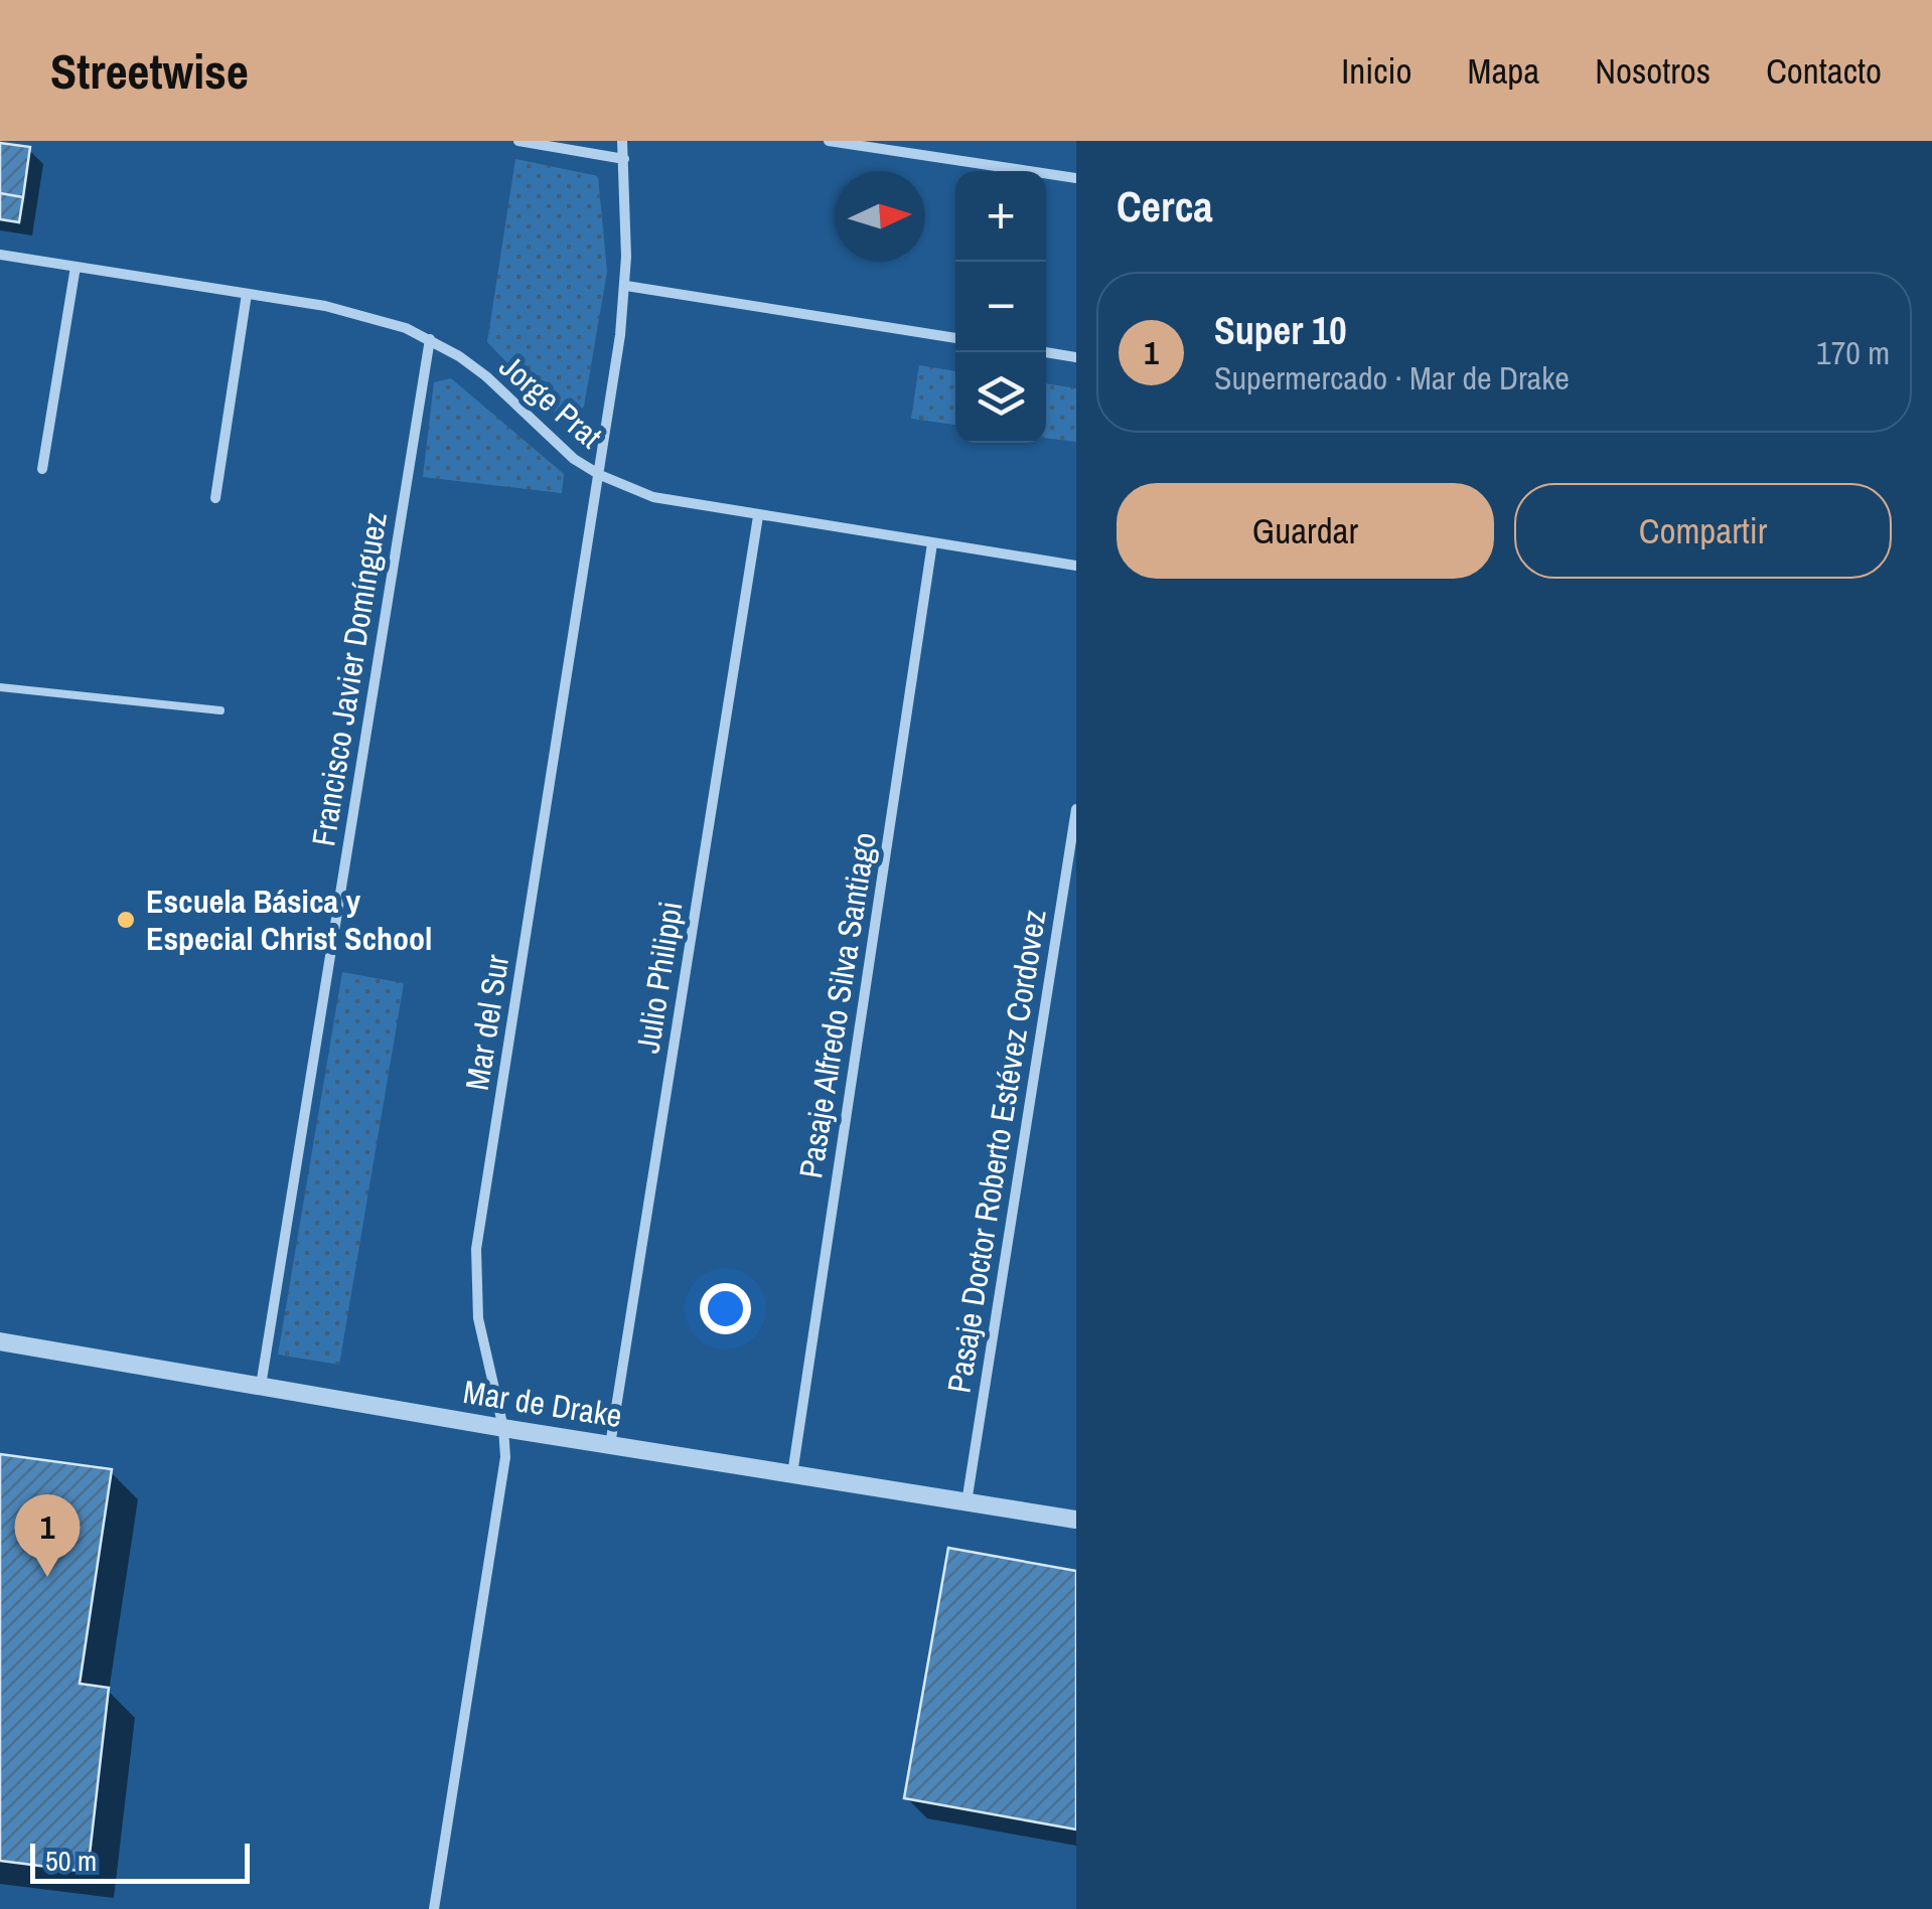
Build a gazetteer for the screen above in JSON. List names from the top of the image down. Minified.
{"streets":{"street":["Jorge Prat","Francisco Javier Domínguez","Julio Philippi","Pasaje Alfredo Silva Santiago","Mar del Sur","Pasaje Doctor Roberto Estévez Cordovez","Mar de Drake"]},"crossings":[["Jorge Prat","Francisco Javier Domínguez"],["Jorge Prat","Julio Philippi"],["Jorge Prat","Pasaje Alfredo Silva Santiago"],["Jorge Prat","Mar del Sur"],["Francisco Javier Domínguez","Mar de Drake"],["Julio Philippi","Mar de Drake"],["Pasaje Alfredo Silva Santiago","Mar de Drake"],["Mar del Sur","Mar de Drake"],["Pasaje Doctor Roberto Estévez Cordovez","Mar de Drake"]],"places":["Escuela Básica y Especial Christ School"],"scale_bar":"50 m","north":"right","page":{"header":"Streetwise","nav":["Inicio","Mapa","Nosotros","Contacto"],"heading":"Cerca","map_buttons":["+","−"],"list":[{"mark":"1","name":"Super 10","note":"Supermercado · Mar de Drake","value":"170 m"}],"buttons":["Guardar","Compartir"],"pins":"1","scale":"50 m"}}
